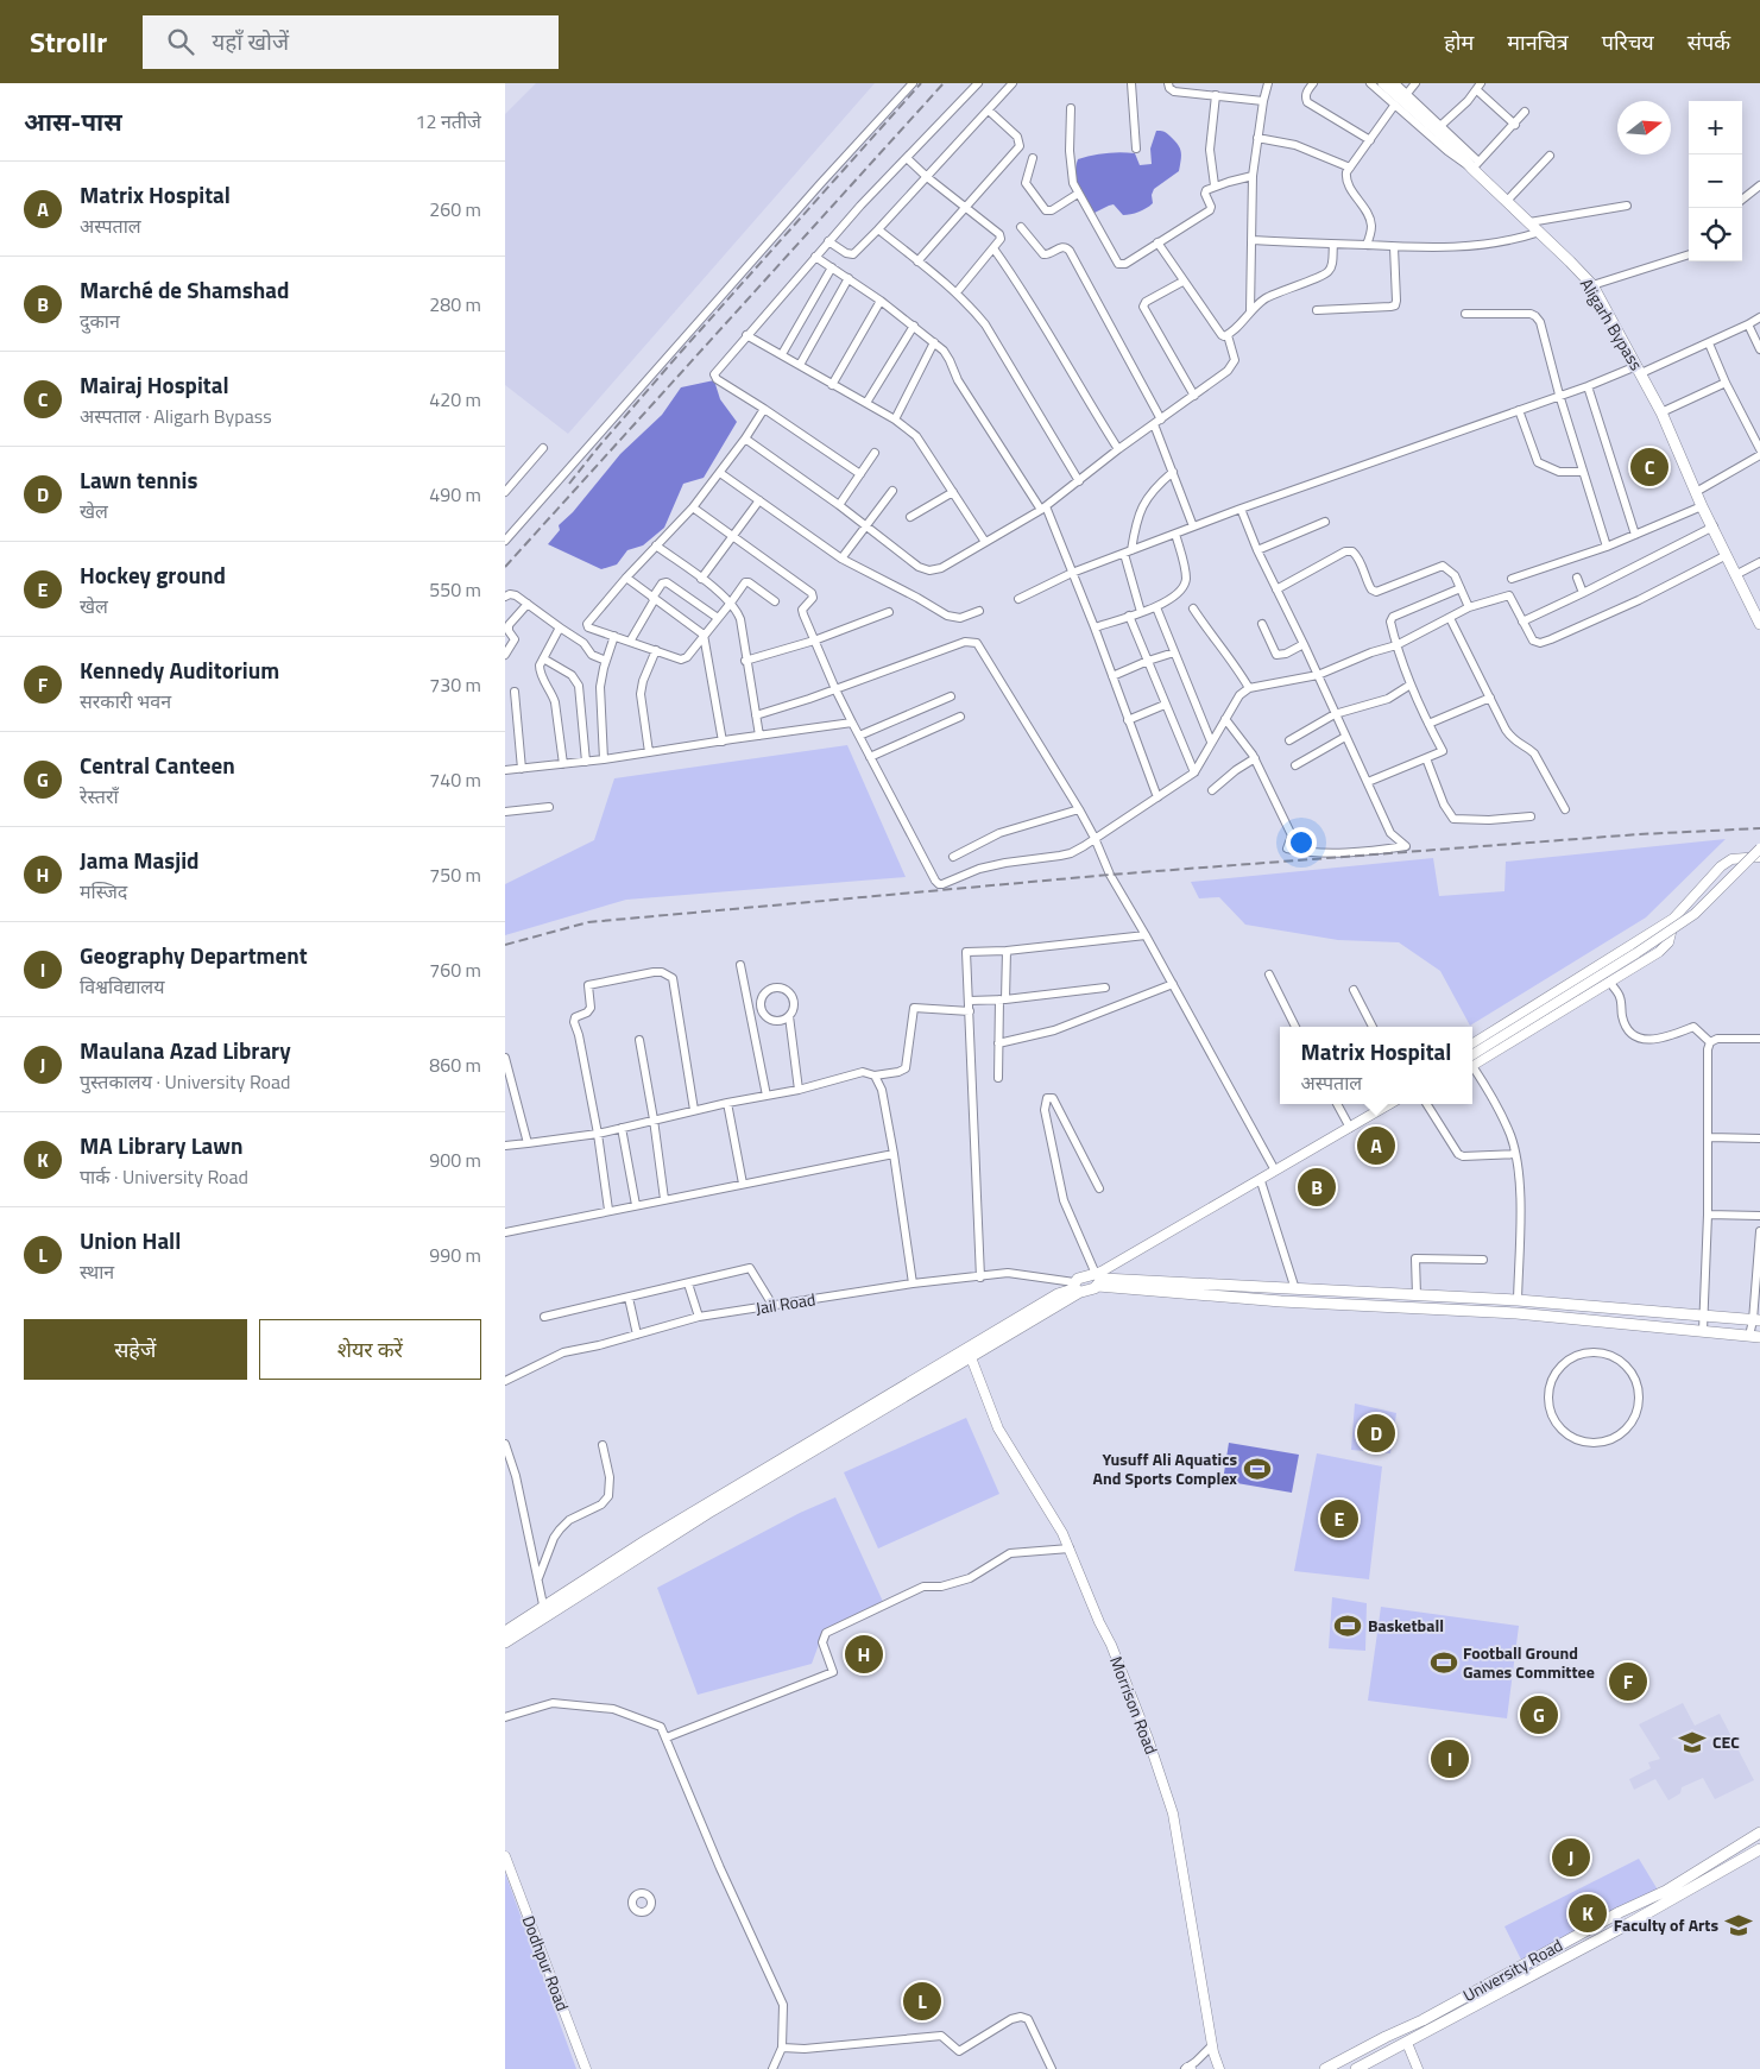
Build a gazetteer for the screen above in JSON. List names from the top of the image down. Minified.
{"streets":{"main road":["Aligarh Bypass","University Road"],"street":["Jail Road","Morrison Road","Dodhpur Road"]},"places":{"sports":["Yusuff Ali Aquatics And Sports Complex","Basketball","Football Ground Games Committee"],"school or university":["CEC","Faculty of Arts"]},"north":"right","page":{"header":"Strollr","search":"यहाँ खोजें","nav":["होम","मानचित्र","परिचय","संपर्क"],"heading":["आस-पास","12 नतीजे"],"map_buttons":["+","−"],"list":[{"mark":"A","name":"Matrix Hospital","note":"अस्पताल","value":"260 m"},{"mark":"B","name":"Marché de Shamshad","note":"दुकान","value":"280 m"},{"mark":"C","name":"Mairaj Hospital","note":"अस्पताल · Aligarh Bypass","value":"420 m"},{"mark":"D","name":"Lawn tennis","note":"खेल","value":"490 m"},{"mark":"E","name":"Hockey ground","note":"खेल","value":"550 m"},{"mark":"F","name":"Kennedy Auditorium","note":"सरकारी भवन","value":"730 m"},{"mark":"G","name":"Central Canteen","note":"रेस्तराँ","value":"740 m"},{"mark":"H","name":"Jama Masjid","note":"मस्जिद","value":"750 m"},{"mark":"I","name":"Geography Department","note":"विश्वविद्यालय","value":"760 m"},{"mark":"J","name":"Maulana Azad Library","note":"पुस्तकालय · University Road","value":"860 m"},{"mark":"K","name":"MA Library Lawn","note":"पार्क · University Road","value":"900 m"},{"mark":"L","name":"Union Hall","note":"स्थान","value":"990 m"}],"pins":["C","A","B","D","E","H","F","G","I","J","K","L"],"popup":["Matrix Hospital","अस्पताल"],"buttons":["सहेजें","शेयर करें"]}}
